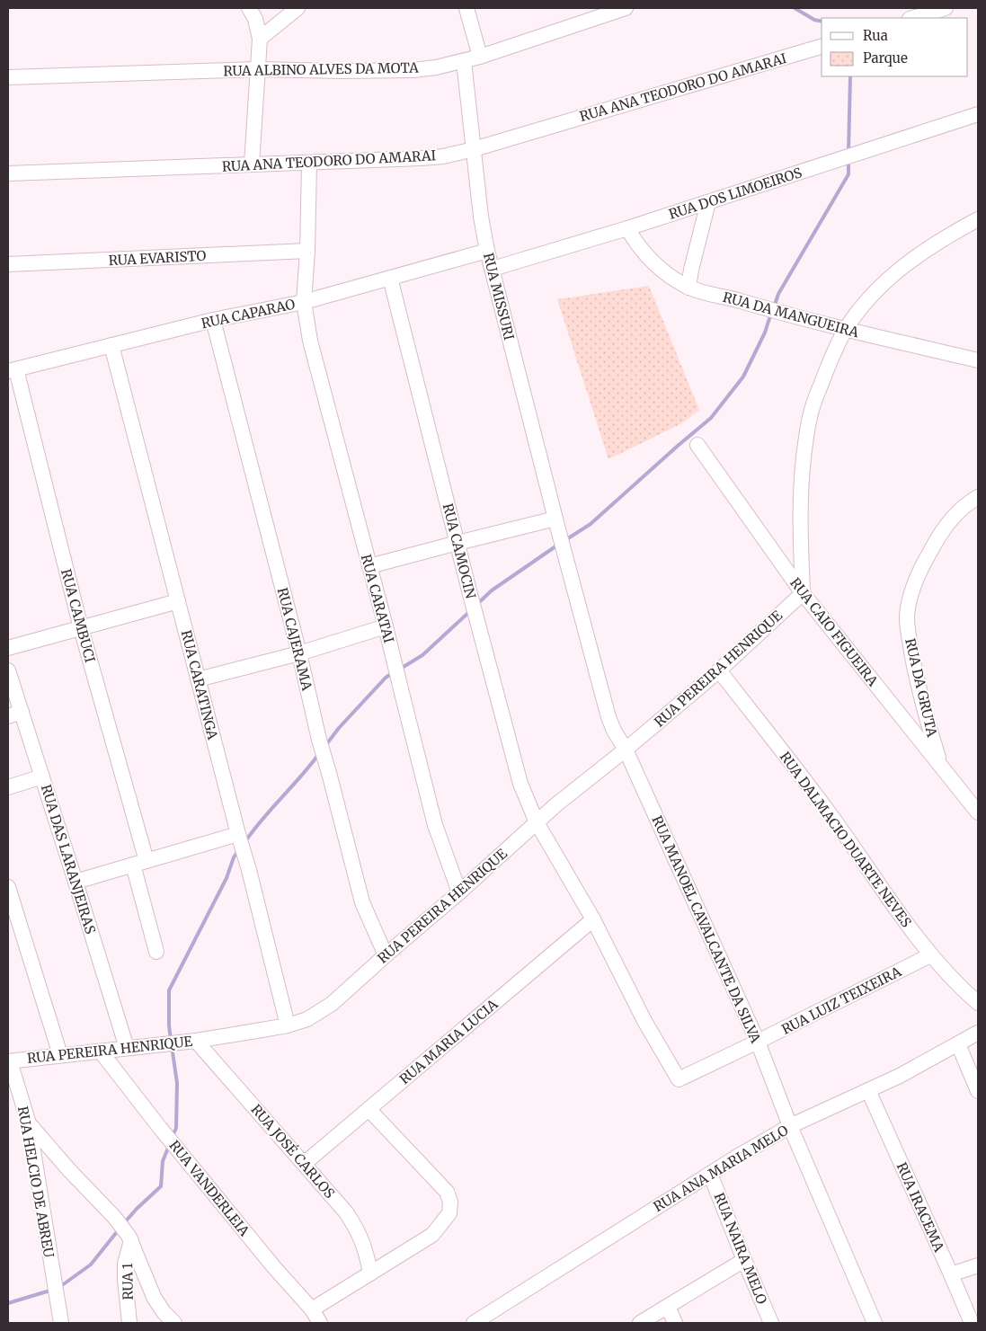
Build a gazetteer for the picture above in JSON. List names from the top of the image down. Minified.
{"streets":{"street":["RUA ALBINO ALVES DA MOTA","RUA ANA TEODORO DO AMARAI","RUA DOS LIMOEIROS","RUA EVARISTO","RUA MISSURI","RUA CAPARAO","RUA DA MANGUEIRA","RUA CAMOCIN","RUA CARATAI","RUA CAMBUCI","RUA CAIO FIGUEIRA","RUA CAJERAMA","RUA PEREIRA HENRIQUE","RUA CARATINGA","RUA DA GRUTA","RUA DALMACIO DUARTE NEVES","RUA DAS LARANJEIRAS","RUA MANOEL CAVALCANTE DA SILVA","RUA LUIZ TEIXEIRA","RUA MARIA LUCIA","RUA JOSÉ CARLOS","RUA ANA MARIA MELO","RUA HELCIO DE ABREU","RUA VANDERLEIA","RUA IRACEMA","RUA NAIRA MELO","RUA 1"]},"crossings":[["RUA ALBINO ALVES DA MOTA","RUA MISSURI"],["RUA ANA TEODORO DO AMARAI","RUA MISSURI"],["RUA ANA TEODORO DO AMARAI","RUA CARATAI"],["RUA DOS LIMOEIROS","RUA MISSURI"],["RUA DOS LIMOEIROS","RUA DA MANGUEIRA"],["RUA EVARISTO","RUA CARATAI"],["RUA MISSURI","RUA CAPARAO"],["RUA MISSURI","RUA MANOEL CAVALCANTE DA SILVA"],["RUA CAPARAO","RUA CAMOCIN"],["RUA CAPARAO","RUA CARATAI"],["RUA CAPARAO","RUA CAMBUCI"],["RUA CAPARAO","RUA CAJERAMA"],["RUA CAPARAO","RUA CARATINGA"],["RUA CAMOCIN","RUA PEREIRA HENRIQUE"],["RUA CAMOCIN","RUA LUIZ TEIXEIRA"],["RUA CAMOCIN","RUA MARIA LUCIA"],["RUA CARATAI","RUA PEREIRA HENRIQUE"],["RUA CAIO FIGUEIRA","RUA PEREIRA HENRIQUE"],["RUA CAIO FIGUEIRA","RUA DA GRUTA"],["RUA CAJERAMA","RUA PEREIRA HENRIQUE"],["RUA PEREIRA HENRIQUE","RUA CARATINGA"],["RUA PEREIRA HENRIQUE","RUA DALMACIO DUARTE NEVES"],["RUA PEREIRA HENRIQUE","RUA DAS LARANJEIRAS"],["RUA PEREIRA HENRIQUE","RUA MANOEL CAVALCANTE DA SILVA"],["RUA PEREIRA HENRIQUE","RUA JOSÉ CARLOS"],["RUA PEREIRA HENRIQUE","RUA HELCIO DE ABREU"],["RUA PEREIRA HENRIQUE","RUA VANDERLEIA"],["RUA DALMACIO DUARTE NEVES","RUA LUIZ TEIXEIRA"],["RUA MANOEL CAVALCANTE DA SILVA","RUA LUIZ TEIXEIRA"],["RUA MANOEL CAVALCANTE DA SILVA","RUA ANA MARIA MELO"],["RUA MARIA LUCIA","RUA JOSÉ CARLOS"],["RUA ANA MARIA MELO","RUA IRACEMA"],["RUA ANA MARIA MELO","RUA NAIRA MELO"]],"legend":["Rua","Parque"]}
